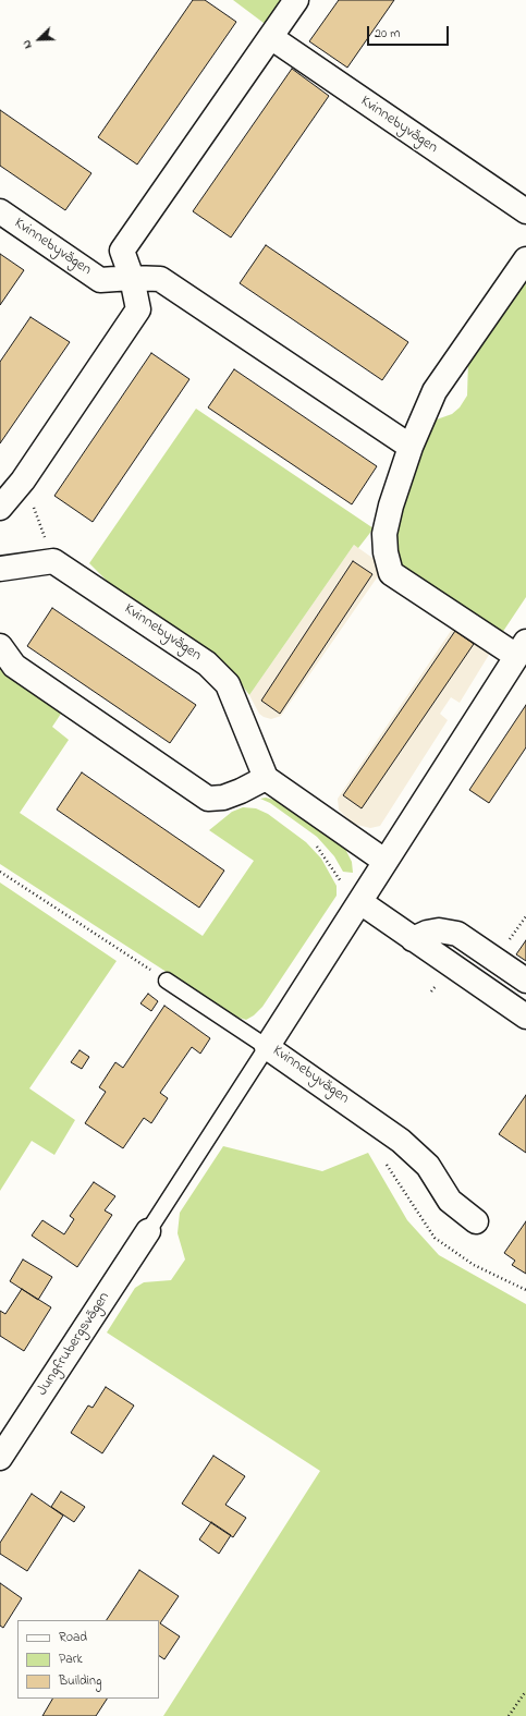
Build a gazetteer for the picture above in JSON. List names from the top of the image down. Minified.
{"streets":{"street":["Kvinnebyvägen","Jungfrubergsvägen"]},"legend":["Road","Park","Building"],"scale_bar":"20 m","north":"bottom left"}
